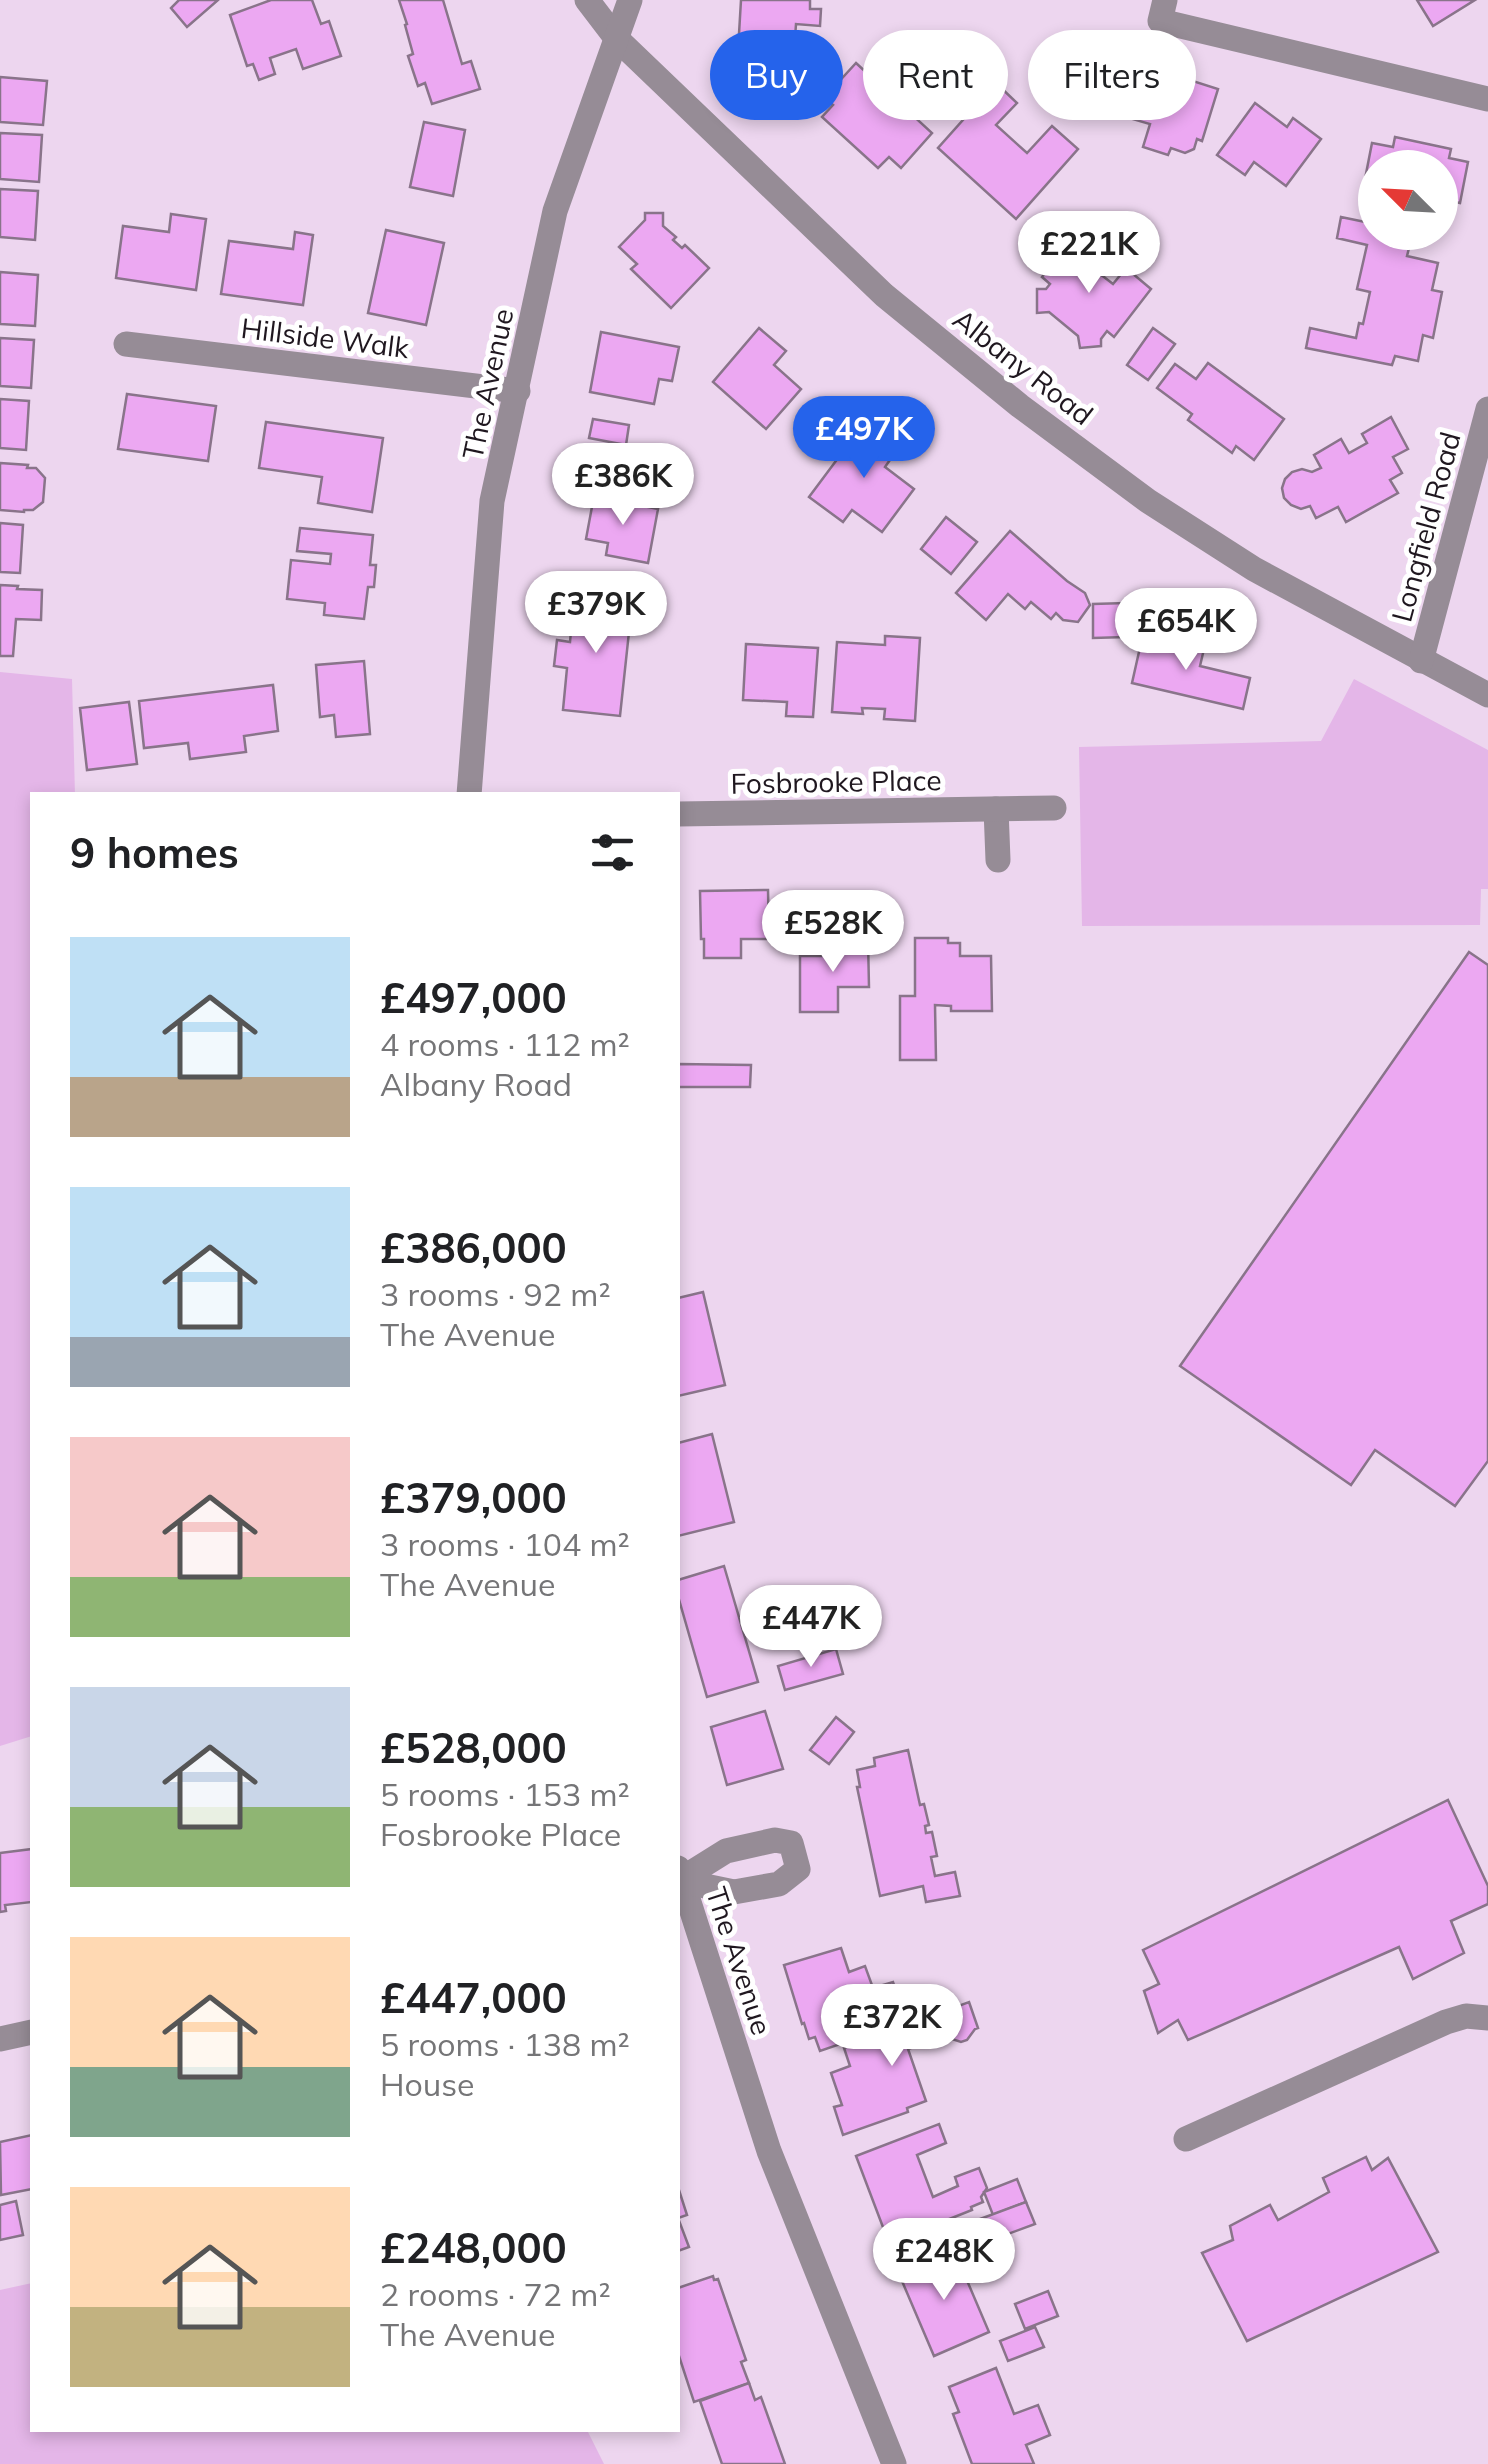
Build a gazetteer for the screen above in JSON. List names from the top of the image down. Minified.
{"streets":{"street":["Hillside Walk","Albany Road","The Avenue","Longfield Road","Fosbrooke Place"]},"crossings":[["Hillside Walk","The Avenue"],["Albany Road","The Avenue"],["Albany Road","Longfield Road"]],"north":"top left","page":{"chip":["Buy","Rent","Filters"],"price":["£221K","£497K","£386K","£379K","£654K","£528K","£447K","£372K","£248K"],"heading":"9 homes","list":[{"name":"£497,000","note":"4 rooms · 112 m² · Albany Road"},{"name":"£386,000","note":"3 rooms · 92 m² · The Avenue"},{"name":"£379,000","note":"3 rooms · 104 m² · The Avenue"},{"name":"£528,000","note":"5 rooms · 153 m² · Fosbrooke Place"},{"name":"£447,000","note":"5 rooms · 138 m² · House"},{"name":"£248,000","note":"2 rooms · 72 m² · The Avenue"}]}}
